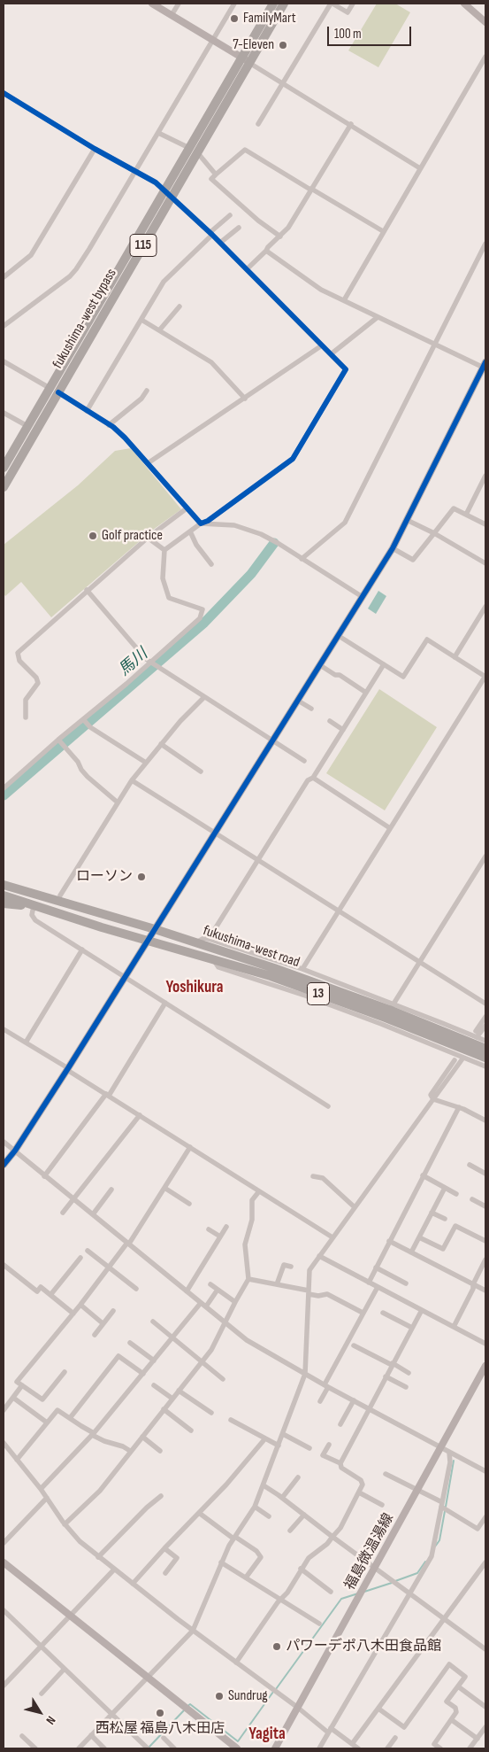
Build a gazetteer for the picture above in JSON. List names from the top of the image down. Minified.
{"streets":{"highway":["115","fukushima-west bypass","fukushima-west road","13"],"street":["福島微温湯線"]},"districts":["Yoshikura","Yagita"],"water":["馬川"],"places":["FamilyMart","7-Eleven","Golf practice","ローソン","パワーデポ八木田食品館","Sundrug","西松屋 福島八木田店"],"scale_bar":"100 m","north":"bottom right"}
